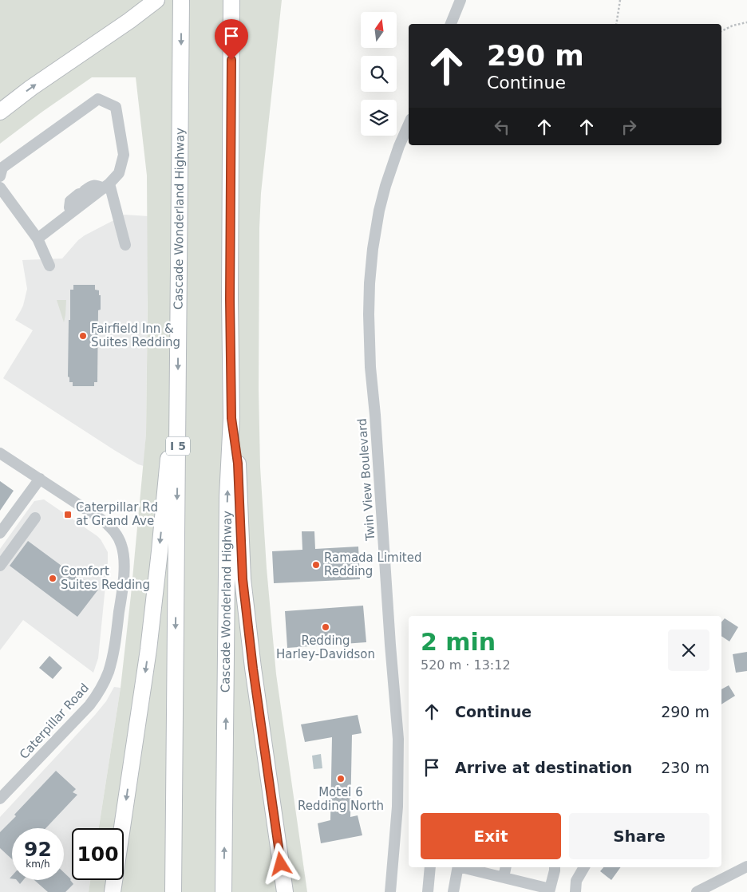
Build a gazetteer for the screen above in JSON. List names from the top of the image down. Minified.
{"streets":{"highway":["Cascade Wonderland Highway","I 5"],"street":["Twin View Boulevard","Caterpillar Road"]},"places":{"other":["Fairfield Inn & Suites Redding","Ramada Limited Redding","Comfort Suites Redding","Redding Harley-Davidson","Motel 6 Redding North"],"transit":["Caterpillar Rd at Grand Ave"]},"north":"top","page":{"turn":["290 m","Continue"],"heading":["2 min","520 m · 13:12"],"list":[{"name":"Continue","value":"290 m"},{"name":"Arrive at destination","value":"230 m"}],"buttons":["Exit","Share"],"speed":"92 km/h","limit":"100"}}
